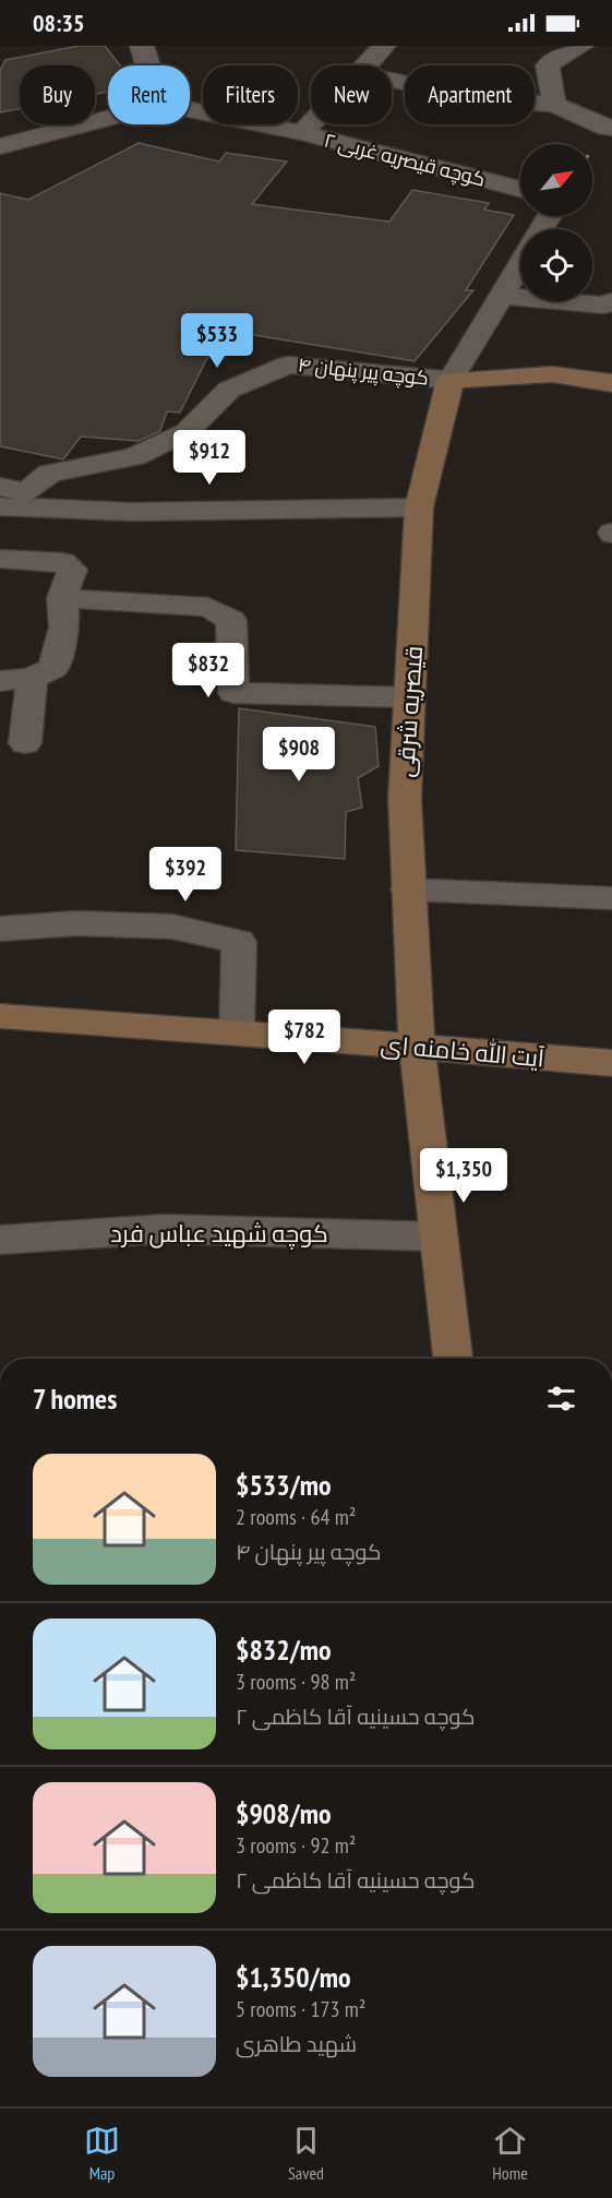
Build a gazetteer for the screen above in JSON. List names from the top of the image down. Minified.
{"streets":{"main road":["قیصریه شرقی","آیت الله خامنه ای"],"street":["کوچه قیصریه غربی ۲","کوچه پیر پنهان ۴","کوچه شهید عباس فرد"]},"crossings":[["کوچه پیر پنهان ۴","قیصریه شرقی"],["قیصریه شرقی","آیت الله خامنه ای"],["قیصریه شرقی","کوچه شهید عباس فرد"]],"north":"top right","page":{"status":"08:35","chip":["Buy","Rent","Filters","New","Apartment"],"price":["$533","$912","$832","$908","$392","$782","$1,350"],"heading":"7 homes","list":[{"name":"$533/mo","note":"2 rooms · 64 m² · کوچه پیر پنهان ۴"},{"name":"$832/mo","note":"3 rooms · 98 m² · کوچه حسینیه آقا کاظمی ۲"},{"name":"$908/mo","note":"3 rooms · 92 m² · کوچه حسینیه آقا کاظمی ۲"},{"name":"$1,350/mo","note":"5 rooms · 173 m² · شهید طاهری"}],"tabs":["Map","Saved","Home"]}}
